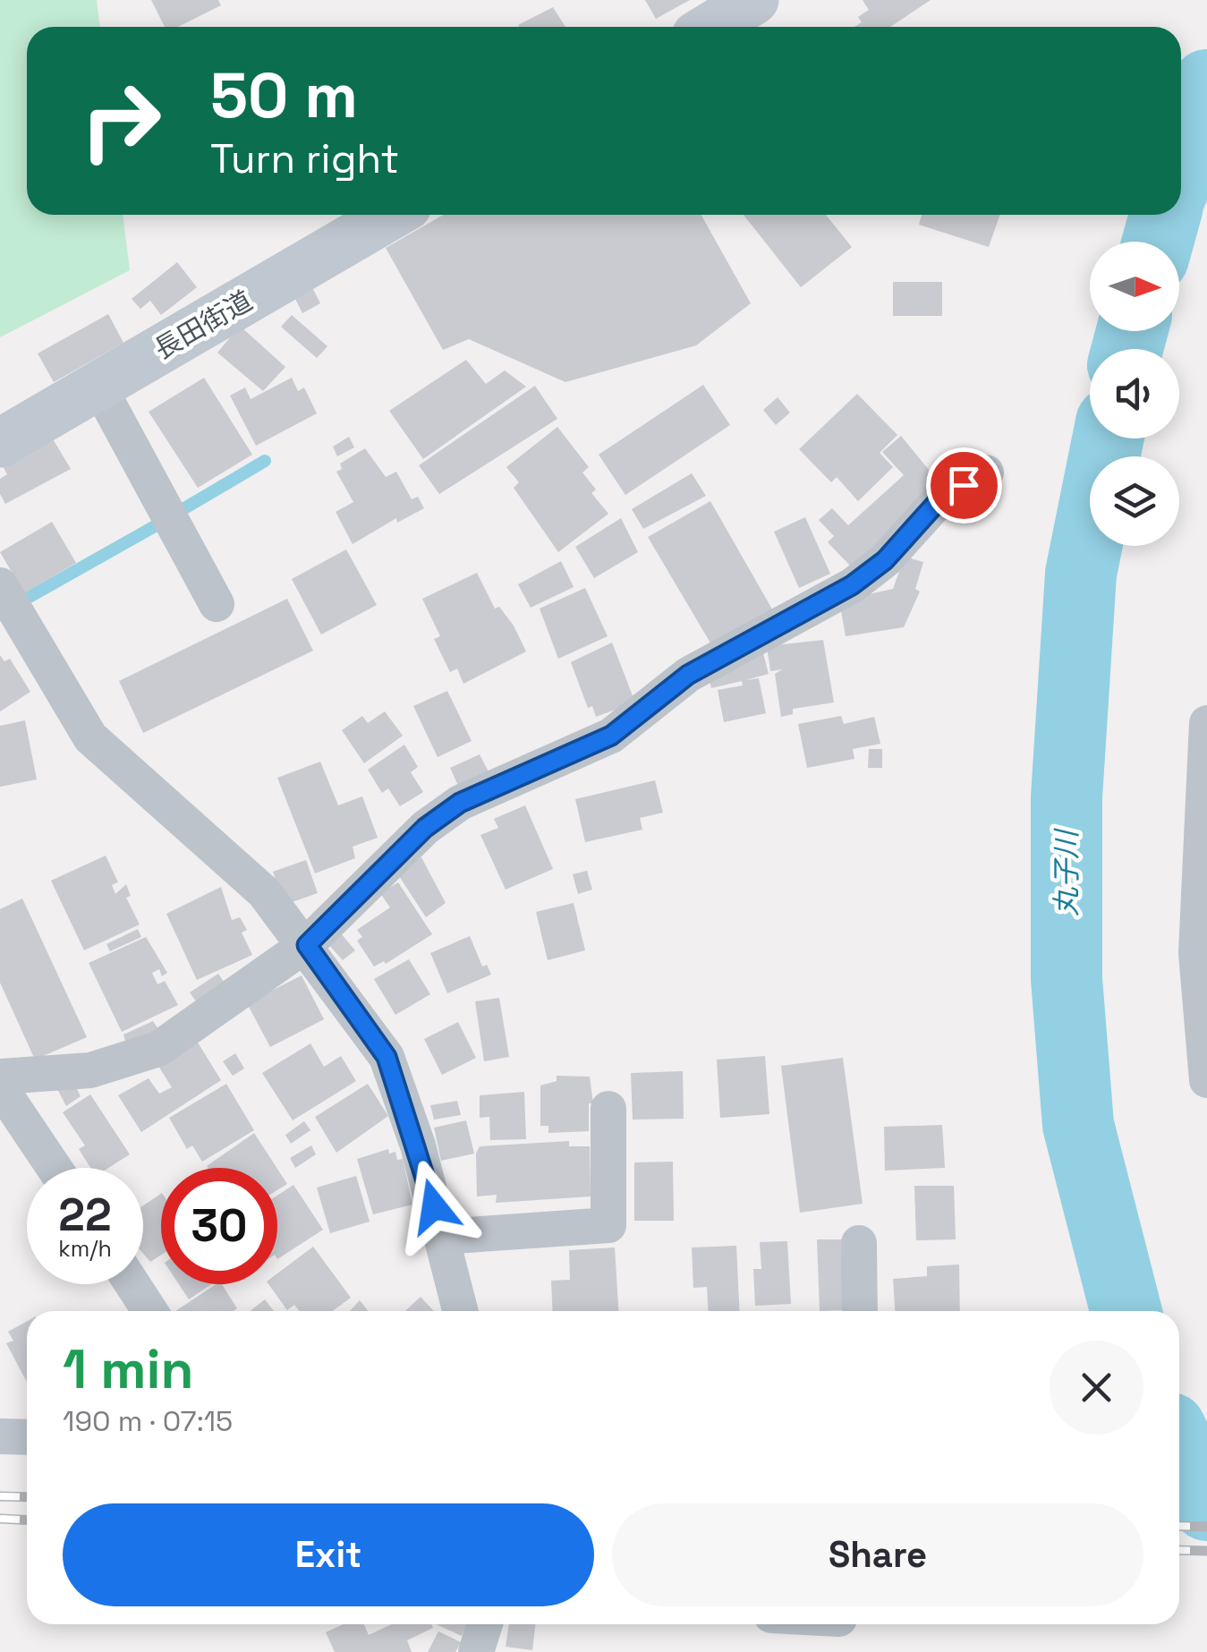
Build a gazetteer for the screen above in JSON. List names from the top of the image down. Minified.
{"streets":{"main road":["長田街道"]},"water":["丸子川"],"north":"right","page":{"turn":["50 m","Turn right"],"speed":"22 km/h","limit":"30","heading":["1 min","190 m · 07:15"],"buttons":["Exit","Share"]}}
